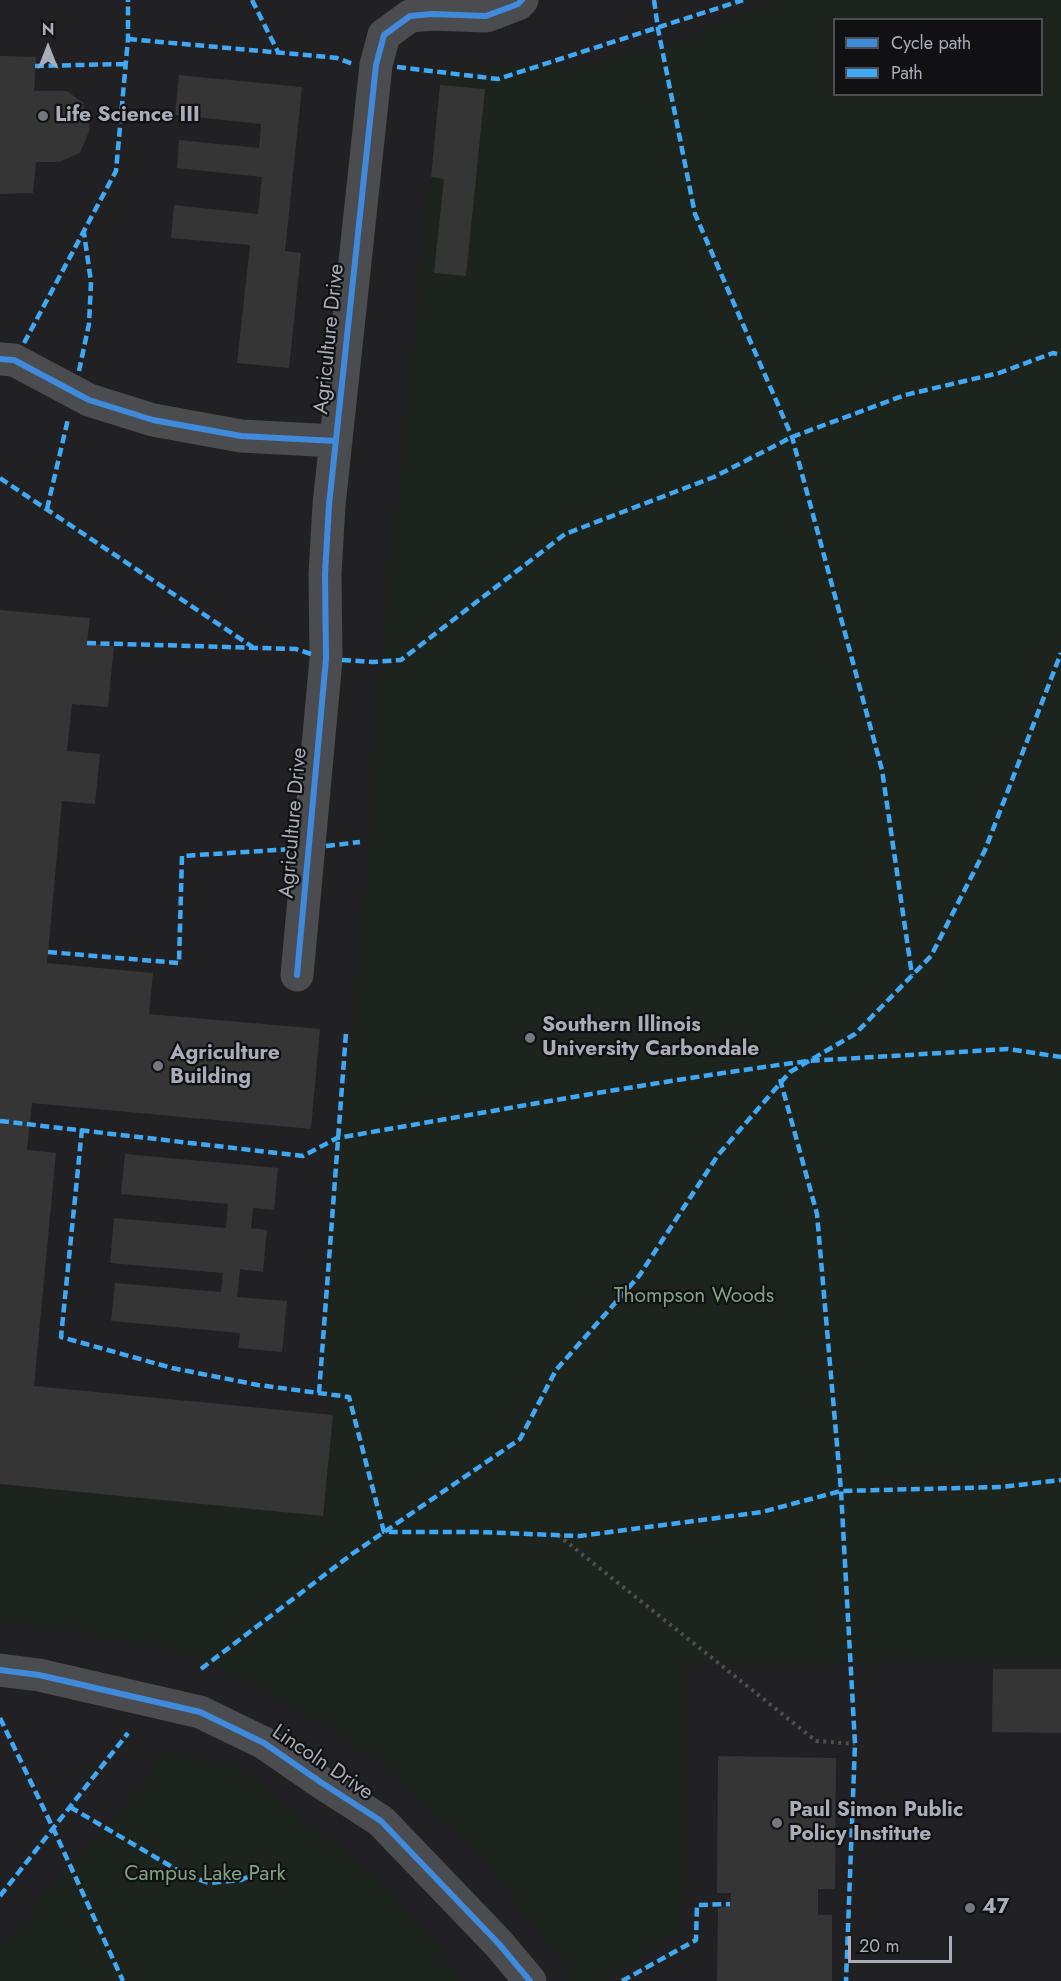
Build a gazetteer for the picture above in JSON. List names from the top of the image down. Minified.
{"streets":{"street":["Agriculture Drive","Lincoln Drive"]},"parks":["Thompson Woods","Campus Lake Park"],"places":["Life Science III","Southern Illinois University Carbondale","Agriculture Building","Paul Simon Public Policy Institute","47"],"legend":["Cycle path","Path"],"scale_bar":"20 m","north":"top"}
